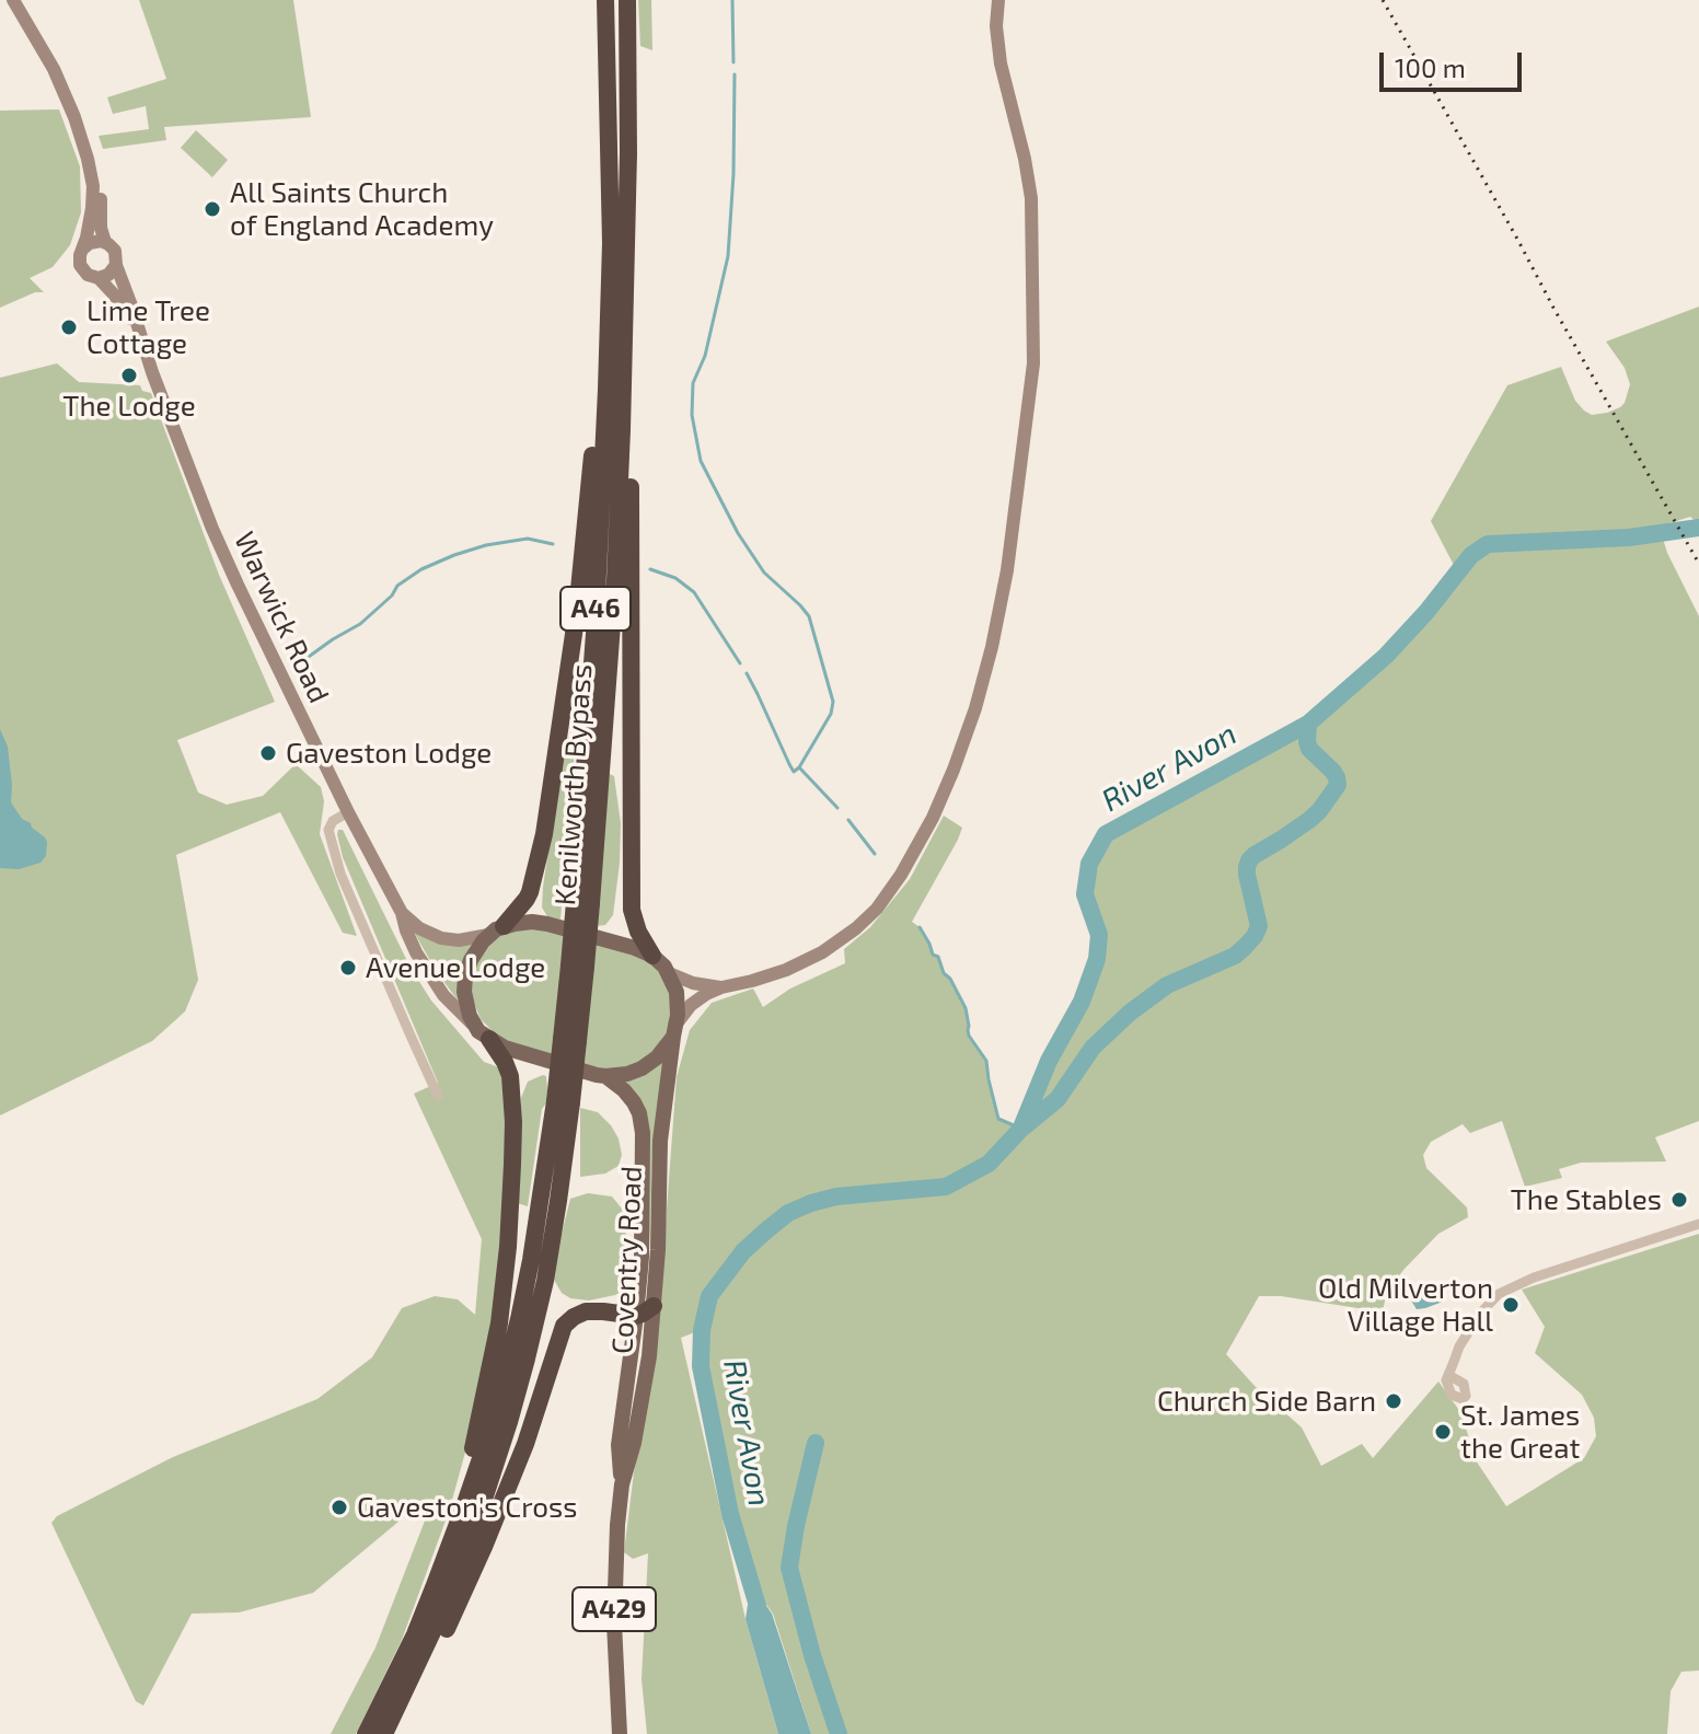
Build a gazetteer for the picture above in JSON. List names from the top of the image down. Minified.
{"streets":{"highway":["A46","Kenilworth Bypass"],"main road":["Coventry Road","A429"],"street":["Warwick Road"]},"crossings":[["A46","Kenilworth Bypass"],["A46","Coventry Road"],["Warwick Road","Coventry Road"]],"water":["River Avon"],"places":["All Saints Church of England Academy","Lime Tree Cottage","The Lodge","Gaveston Lodge","Avenue Lodge","The Stables","Old Milverton Village Hall","Church Side Barn","St. James the Great","Gaveston's Cross"],"scale_bar":"100 m"}
